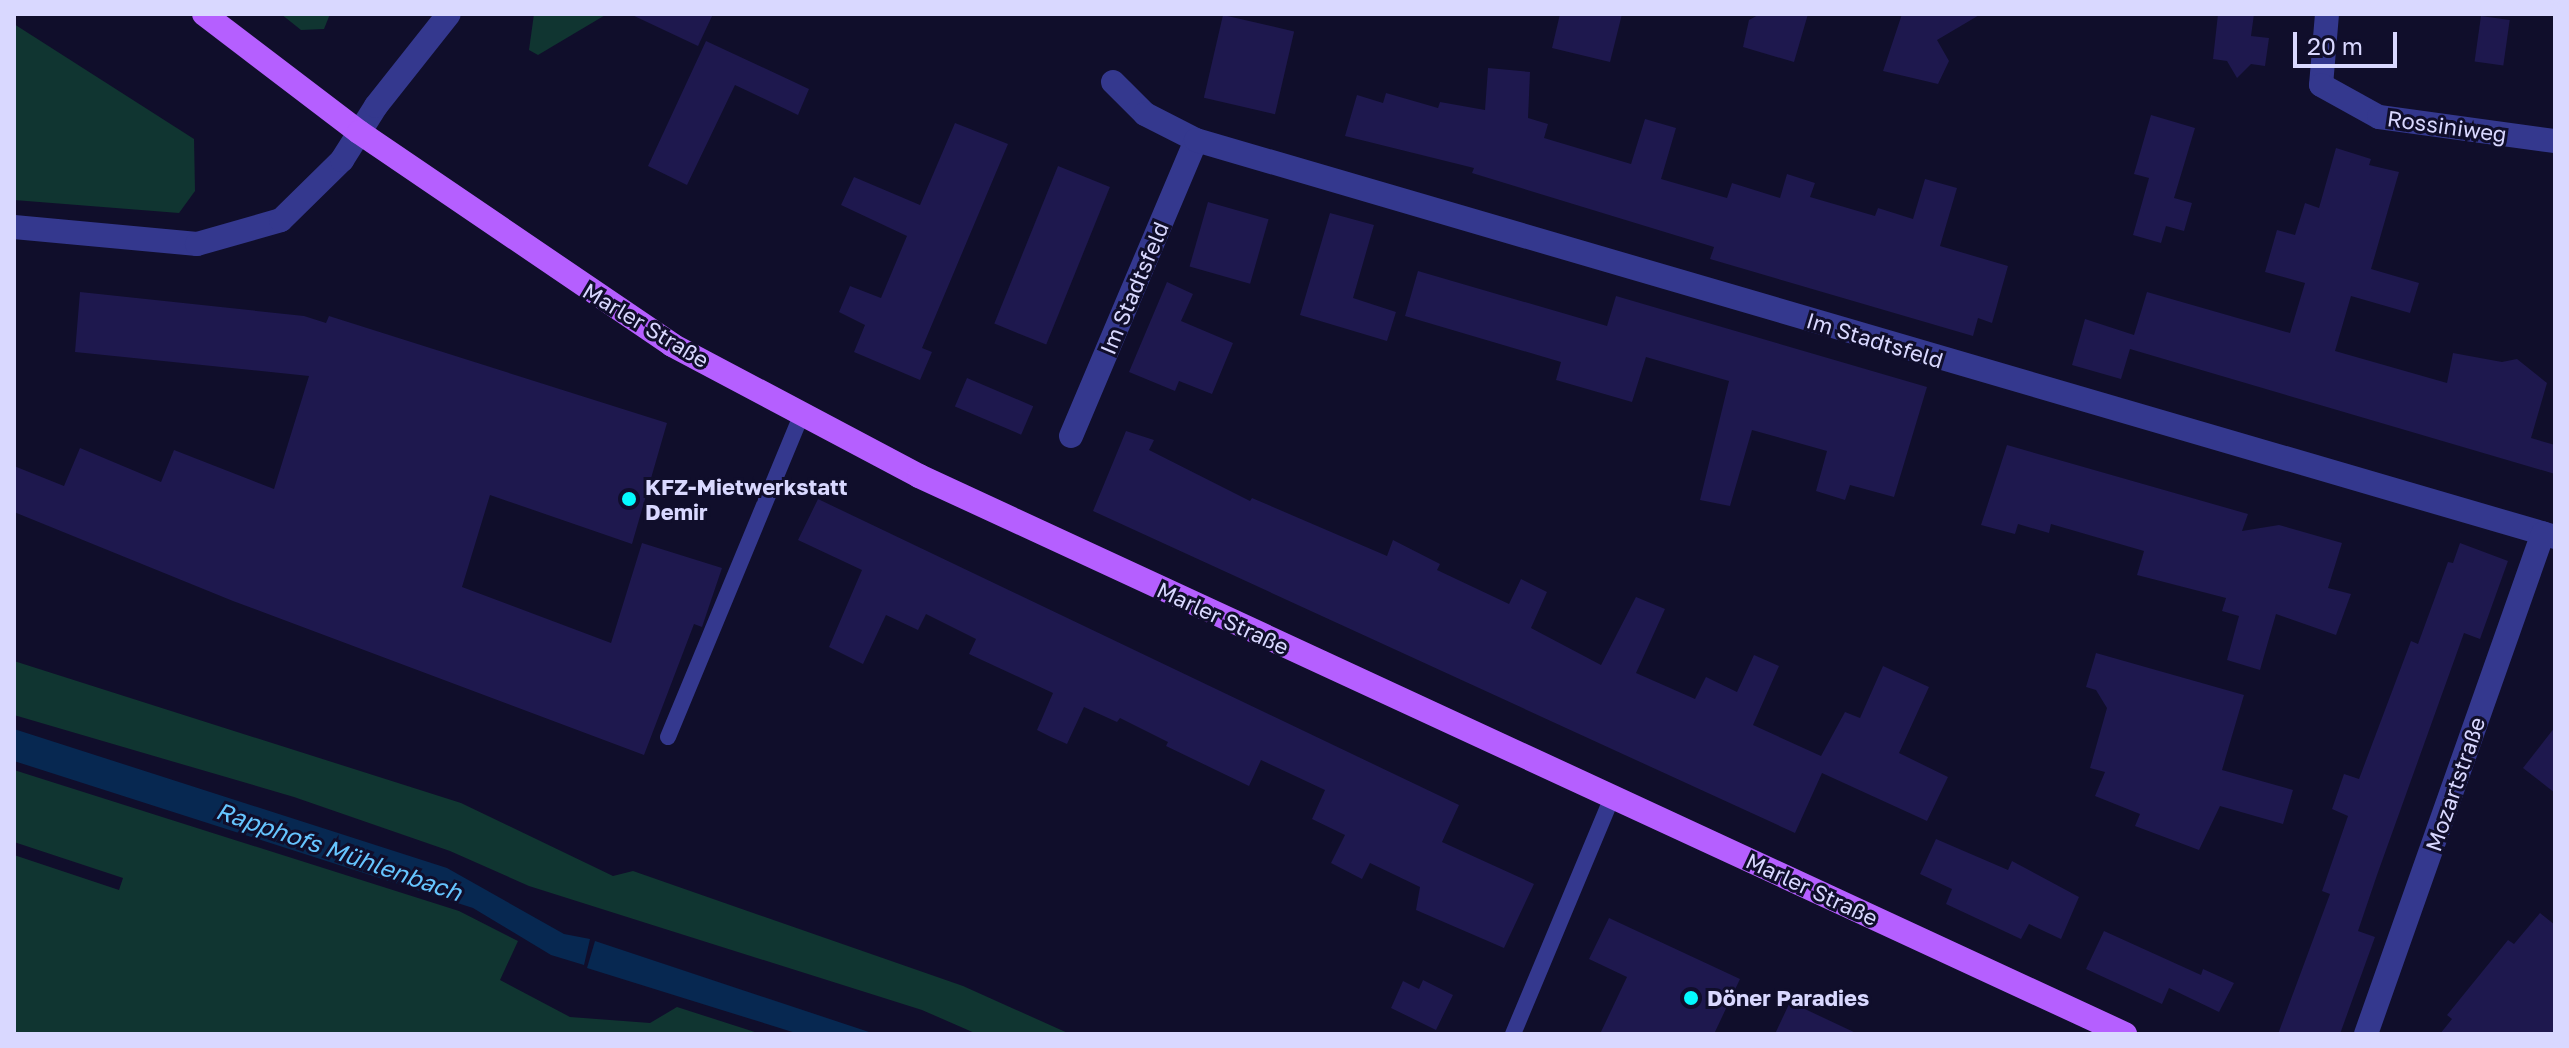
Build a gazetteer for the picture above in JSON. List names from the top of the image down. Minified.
{"streets":{"main road":["Marler Straße"],"street":["Rossiniweg","Im Stadtsfeld","Mozartstraße"]},"crossings":[["Im Stadtsfeld","Mozartstraße"]],"water":["Rapphofs Mühlenbach"],"places":["KFZ-Mietwerkstatt Demir","Döner Paradies"],"scale_bar":"20 m"}
